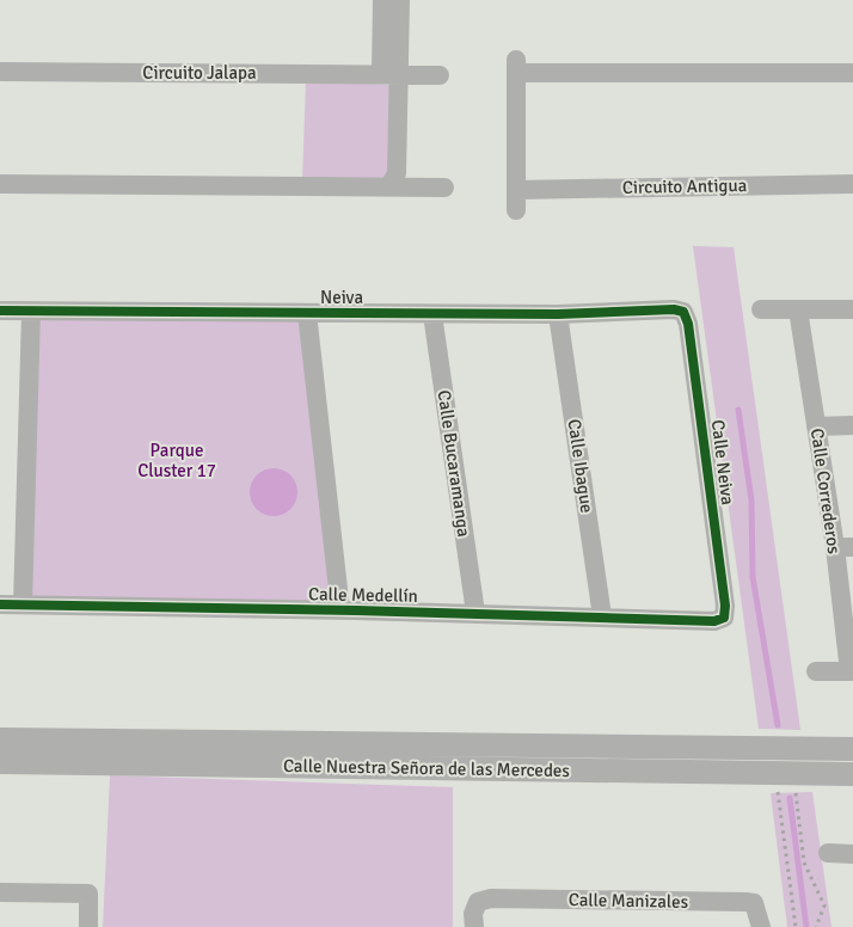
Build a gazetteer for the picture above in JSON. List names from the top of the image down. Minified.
{"streets":{"street":["Circuito Jalapa","Circuito Antigua","Neiva","Calle Neiva","Calle Bucaramanga","Calle Ibague","Calle Correderos","Calle Medellín","Calle Nuestra Señora de las Mercedes","Calle Manizales"]},"crossings":[["Neiva","Calle Neiva"],["Neiva","Calle Bucaramanga"],["Neiva","Calle Ibague"],["Calle Neiva","Calle Medellín"],["Calle Bucaramanga","Calle Medellín"],["Calle Ibague","Calle Medellín"]],"parks":["Parque Cluster 17"]}
